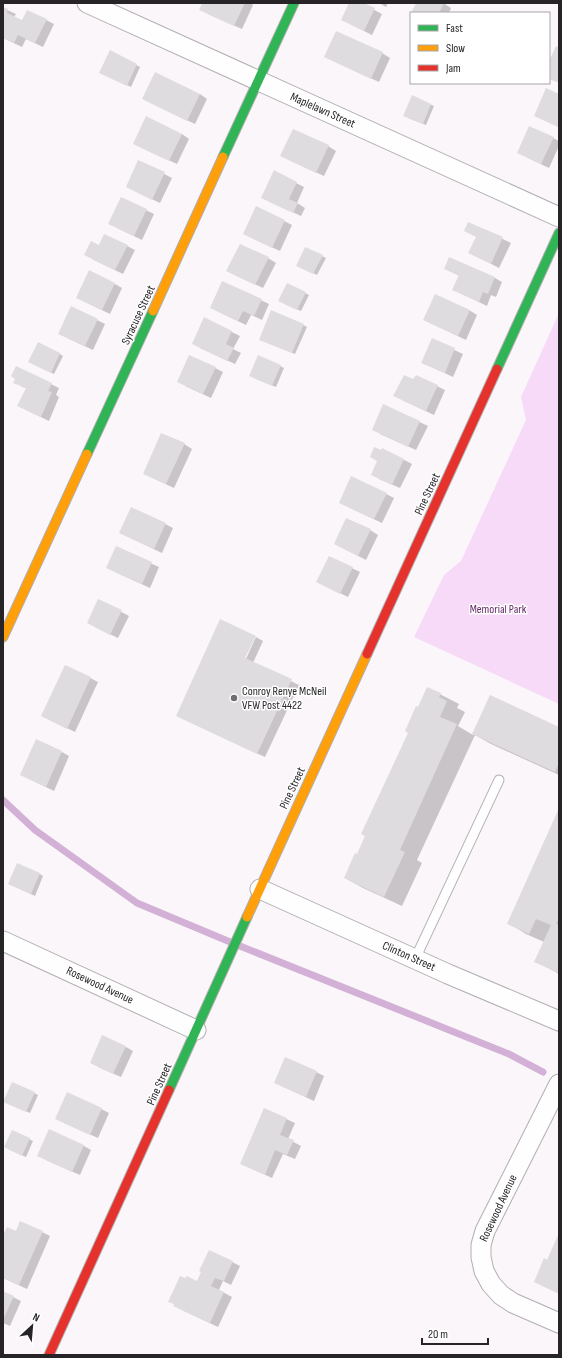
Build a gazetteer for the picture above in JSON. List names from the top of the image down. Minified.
{"streets":{"street":["Maplelawn Street","Syracuse Street","Pine Street","Clinton Street","Rosewood Avenue"]},"crossings":[["Maplelawn Street","Syracuse Street"],["Pine Street","Clinton Street"],["Pine Street","Rosewood Avenue"]],"parks":["Memorial Park"],"places":["Conroy Renye McNeil VFW Post 4422"],"legend":["Fast","Slow","Jam"],"scale_bar":"20 m","north":"top right"}
